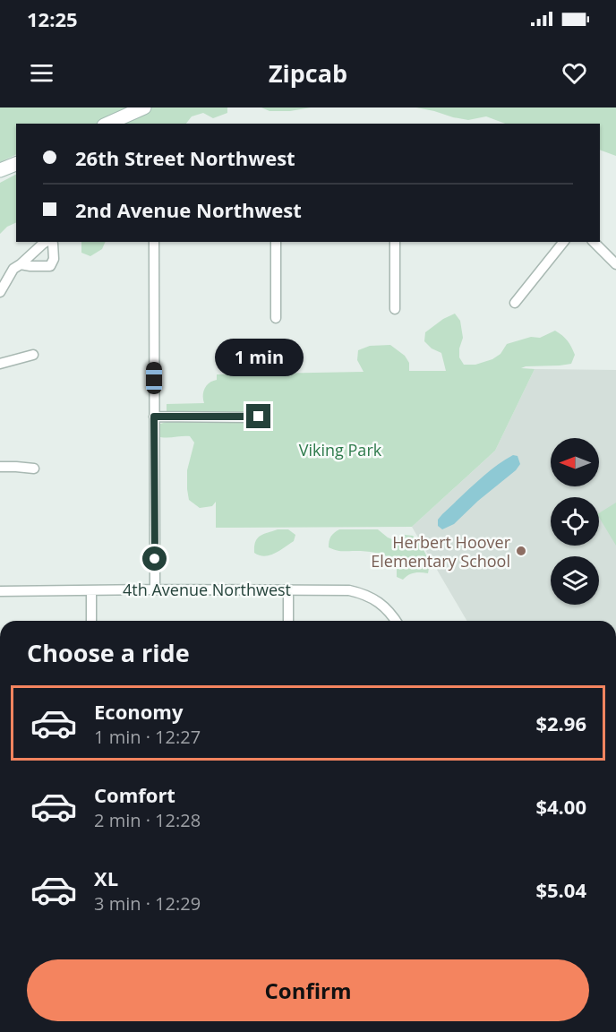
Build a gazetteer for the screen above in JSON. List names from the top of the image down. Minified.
{"streets":{"street":["4th Avenue Northwest"]},"parks":["Viking Park"],"places":["Herbert Hoover Elementary School"],"north":"left","page":{"status":"12:25","header":"Zipcab","banner":["26th Street Northwest","2nd Avenue Northwest"],"bubble":"1 min","heading":"Choose a ride","list":[{"name":"Economy","note":"1 min · 12:27","value":"$2.96"},{"name":"Comfort","note":"2 min · 12:28","value":"$4.00"},{"name":"XL","note":"3 min · 12:29","value":"$5.04"}],"buttons":"Confirm"}}
